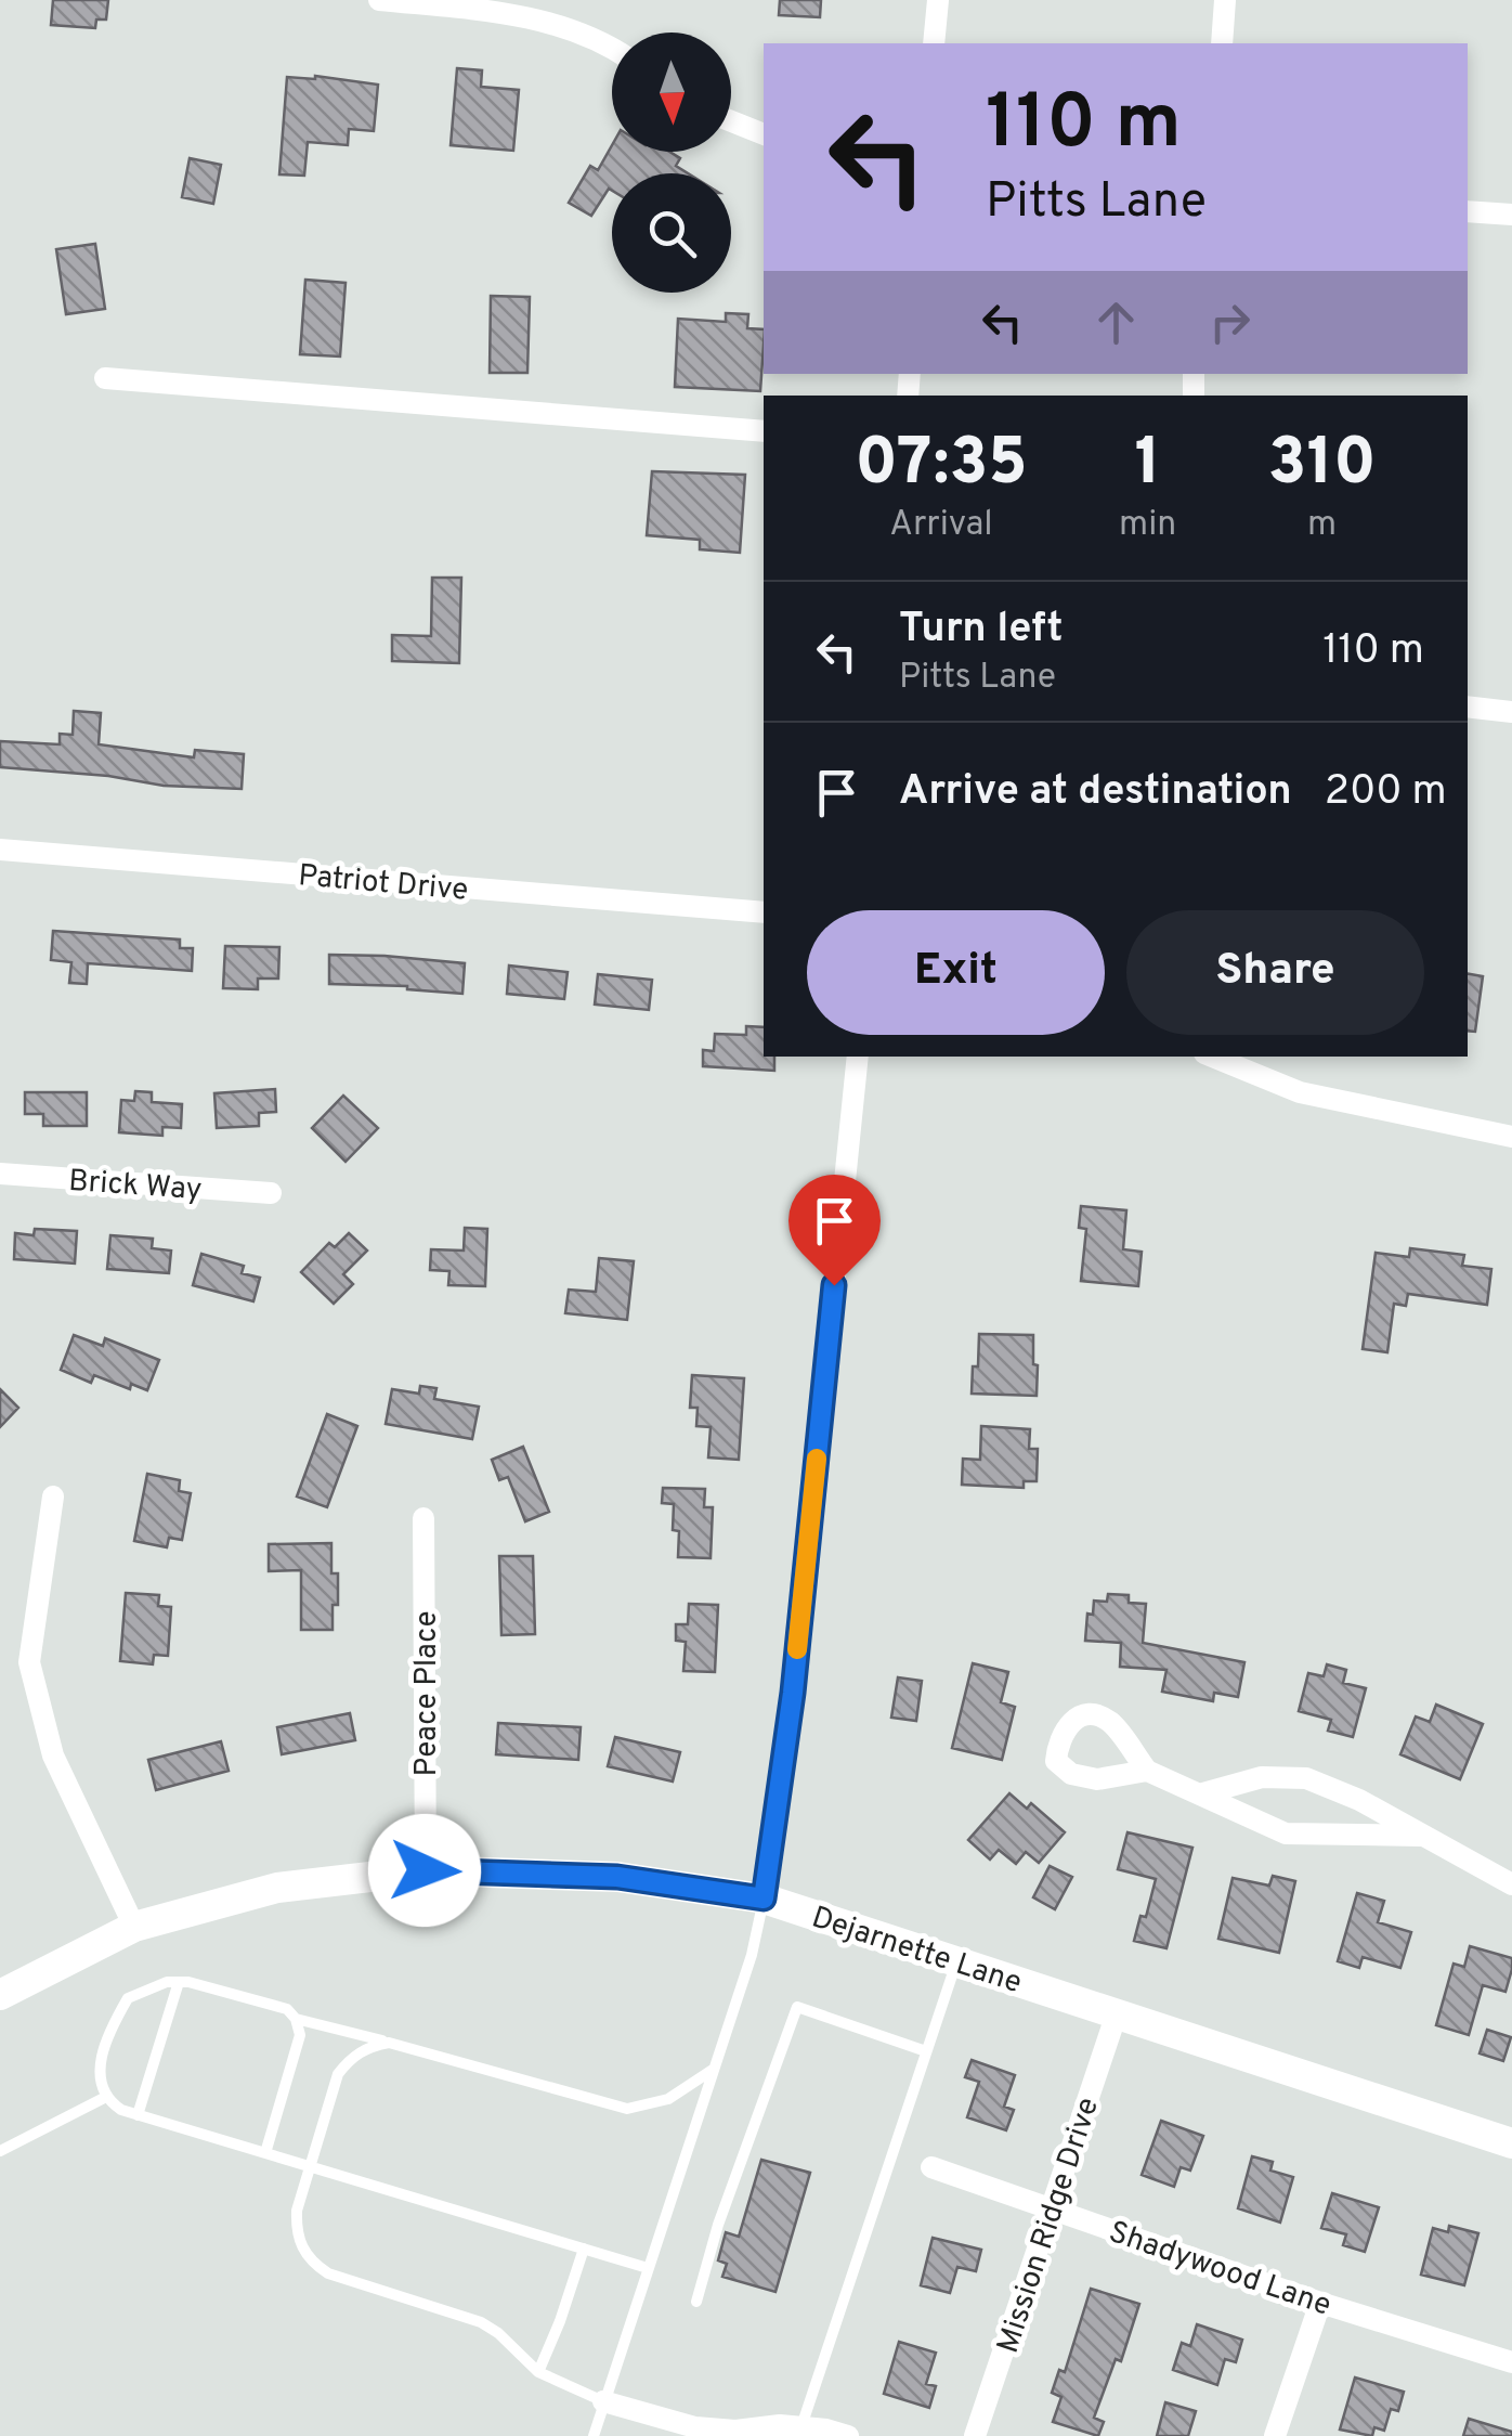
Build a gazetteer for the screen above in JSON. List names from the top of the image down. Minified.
{"streets":{"main road":["Dejarnette Lane"],"street":["Patriot Drive","Brick Way","Peace Place","Mission Ridge Drive","Shadywood Lane"]},"crossings":[["Peace Place","Dejarnette Lane"],["Dejarnette Lane","Mission Ridge Drive"],["Mission Ridge Drive","Shadywood Lane"]],"north":"bottom","page":{"turn":["110 m","Pitts Lane"],"eta":["07:35","Arrival","1","min","310","m"],"list":[{"name":"Turn left","note":"Pitts Lane","value":"110 m"},{"name":"Arrive at destination","value":"200 m"}],"buttons":["Exit","Share"]}}
